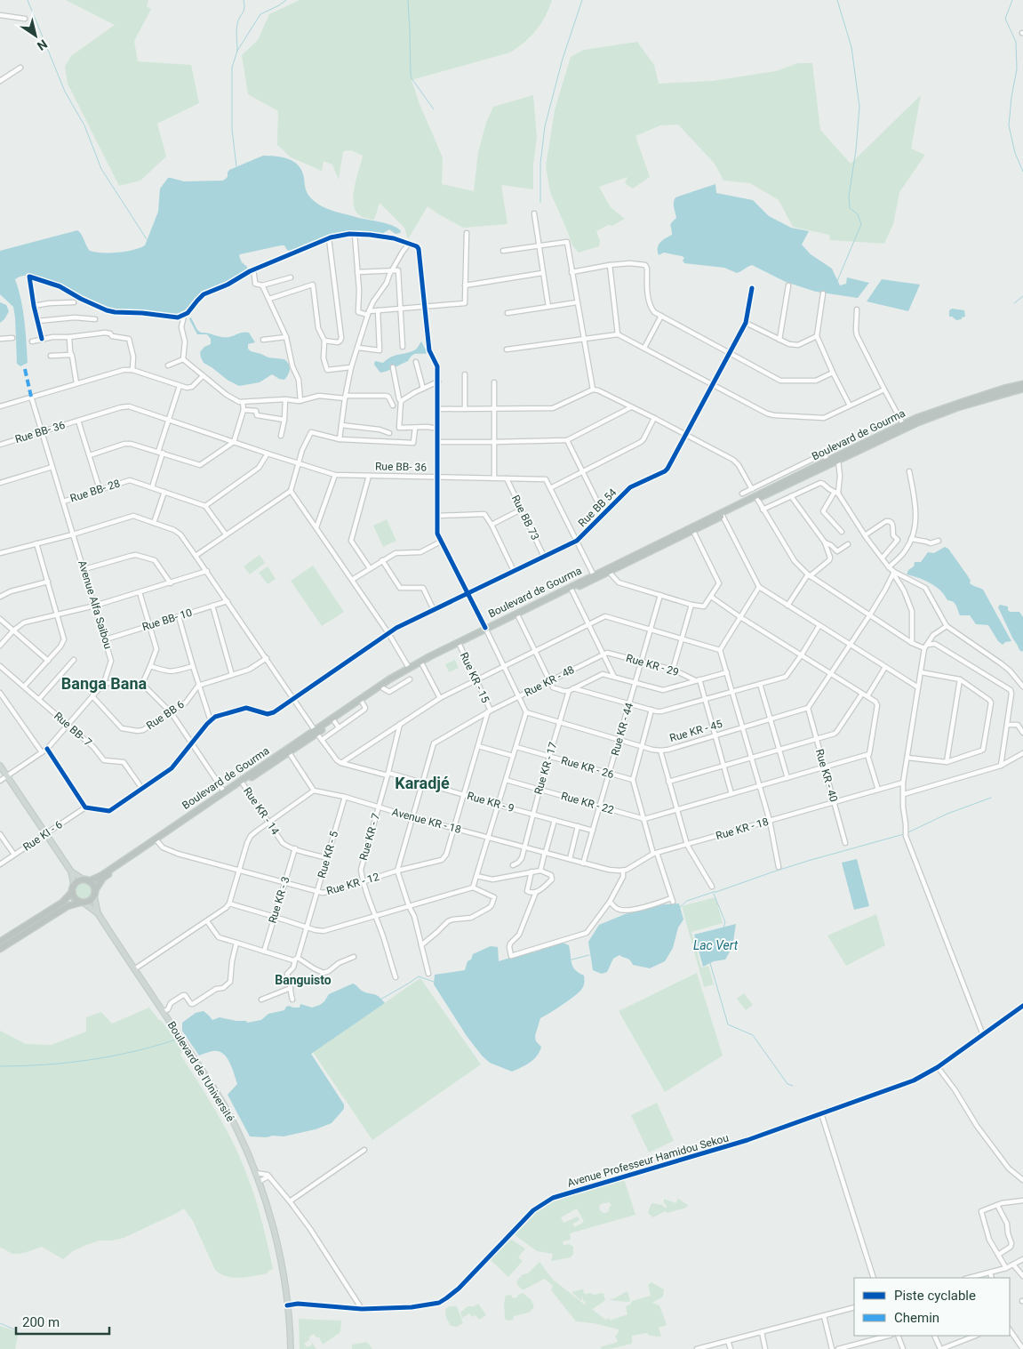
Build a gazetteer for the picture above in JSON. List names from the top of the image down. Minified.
{"streets":{"highway":["Boulevard de Gourma"],"main road":["Boulevard de l'Université"],"street":["Rue BB- 36","Rue BB- 28","Rue BB 54","Rue BB 73","Avenue Alfa Saibou","Rue BB- 10","Rue KR - 29","Rue KR - 15","Rue KR - 48","Rue BB 6","Rue BB- 7","Rue KR - 44","Rue KR - 45","Rue KR - 26","Rue KR - 17","Rue KR - 40","Rue KR - 9","Rue KR - 22","Rue KR - 14","Avenue KR - 18","Rue KR - 18","Rue KI - 6","Rue KR - 7","Rue KR - 5","Rue KR - 12","Rue KR - 3","Avenue Professeur Hamidou Sekou"]},"crossings":[["Rue BB- 36","Rue BB 73"],["Rue BB- 36","Avenue Alfa Saibou"],["Boulevard de Gourma","Rue KR - 15"],["Boulevard de Gourma","Rue KR - 14"],["Boulevard de Gourma","Rue KR - 12"],["Boulevard de Gourma","Boulevard de l'Université"],["Rue BB- 28","Avenue Alfa Saibou"],["Rue BB 54","Rue BB 73"],["Avenue Alfa Saibou","Rue BB- 10"],["Avenue Alfa Saibou","Rue BB 6"],["Avenue Alfa Saibou","Rue BB- 7"],["Rue KR - 29","Rue KR - 48"],["Rue KR - 29","Rue KR - 44"],["Rue KR - 15","Rue KR - 48"],["Rue KR - 48","Rue KR - 9"],["Rue KR - 48","Avenue KR - 18"],["Rue KR - 48","Rue KR - 12"],["Rue KR - 44","Rue KR - 45"],["Rue KR - 44","Rue KR - 26"],["Rue KR - 44","Rue KR - 9"],["Rue KR - 44","Rue KR - 22"],["Rue KR - 44","Avenue KR - 18"],["Rue KR - 45","Rue KR - 17"],["Rue KR - 45","Rue KR - 40"],["Rue KR - 26","Rue KR - 17"],["Rue KR - 17","Rue KR - 9"],["Rue KR - 17","Rue KR - 22"],["Rue KR - 17","Avenue KR - 18"],["Rue KR - 40","Rue KR - 18"],["Rue KR - 9","Rue KR - 7"],["Rue KR - 14","Rue KR - 5"],["Rue KR - 14","Rue KR - 3"],["Avenue KR - 18","Rue KR - 7"],["Avenue KR - 18","Rue KR - 5"],["Avenue KR - 18","Rue KR - 12"],["Rue KR - 7","Rue KR - 12"],["Rue KR - 5","Rue KR - 12"],["Rue KR - 12","Rue KR - 3"],["Boulevard de l'Université","Avenue Professeur Hamidou Sekou"]],"districts":["Banga Bana","Karadjé","Banguisto"],"water":["Lac Vert"],"legend":["Piste cyclable","Chemin"],"scale_bar":"200 m","north":"bottom right"}
